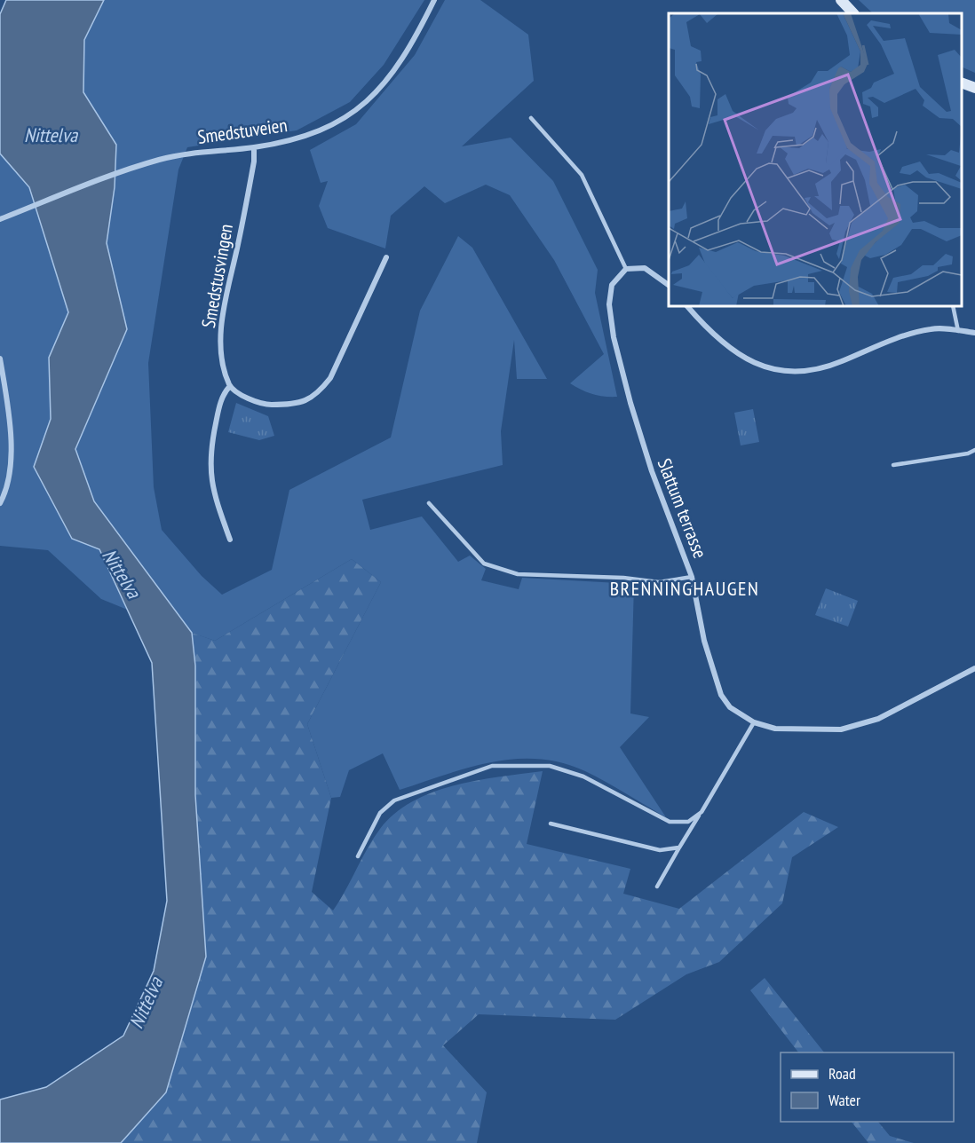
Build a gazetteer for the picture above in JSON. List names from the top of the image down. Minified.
{"streets":{"street":["Smedstuveien","Smedstusvingen","Slattum terrasse"]},"crossings":[["Smedstuveien","Smedstusvingen"]],"districts":["BRENNINGHAUGEN"],"water":["Nittelva"],"legend":["Road","Water"]}
